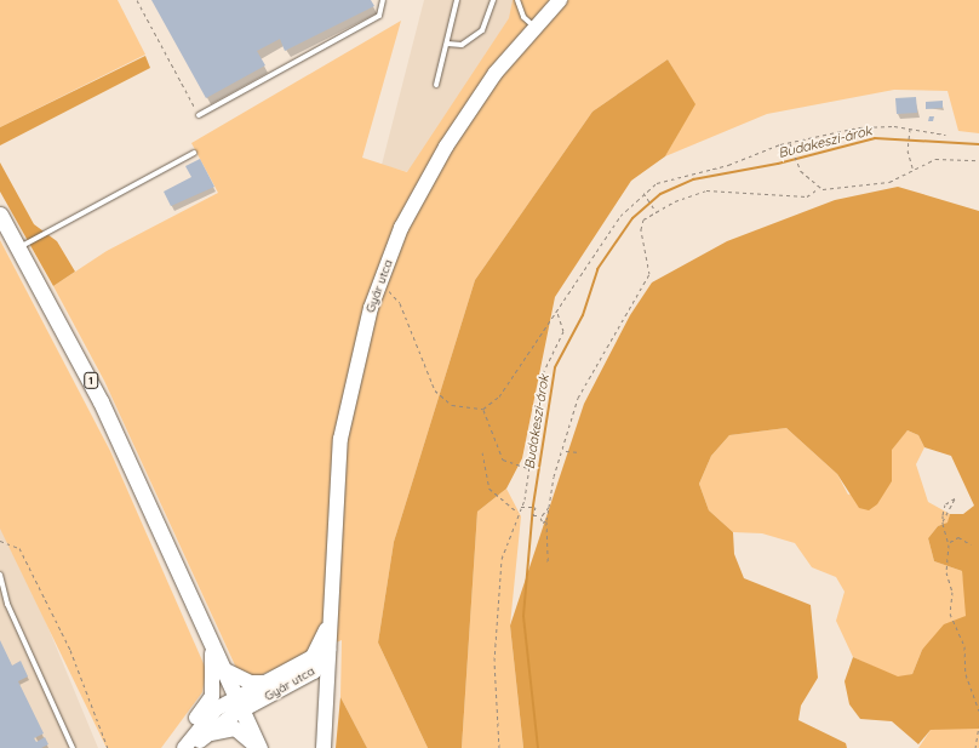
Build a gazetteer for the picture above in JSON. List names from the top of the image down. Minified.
{"streets":{"main road":["Gyár utca","1"]},"crossings":[["Gyár utca","1"]],"water":["Budakeszi-árok"]}
